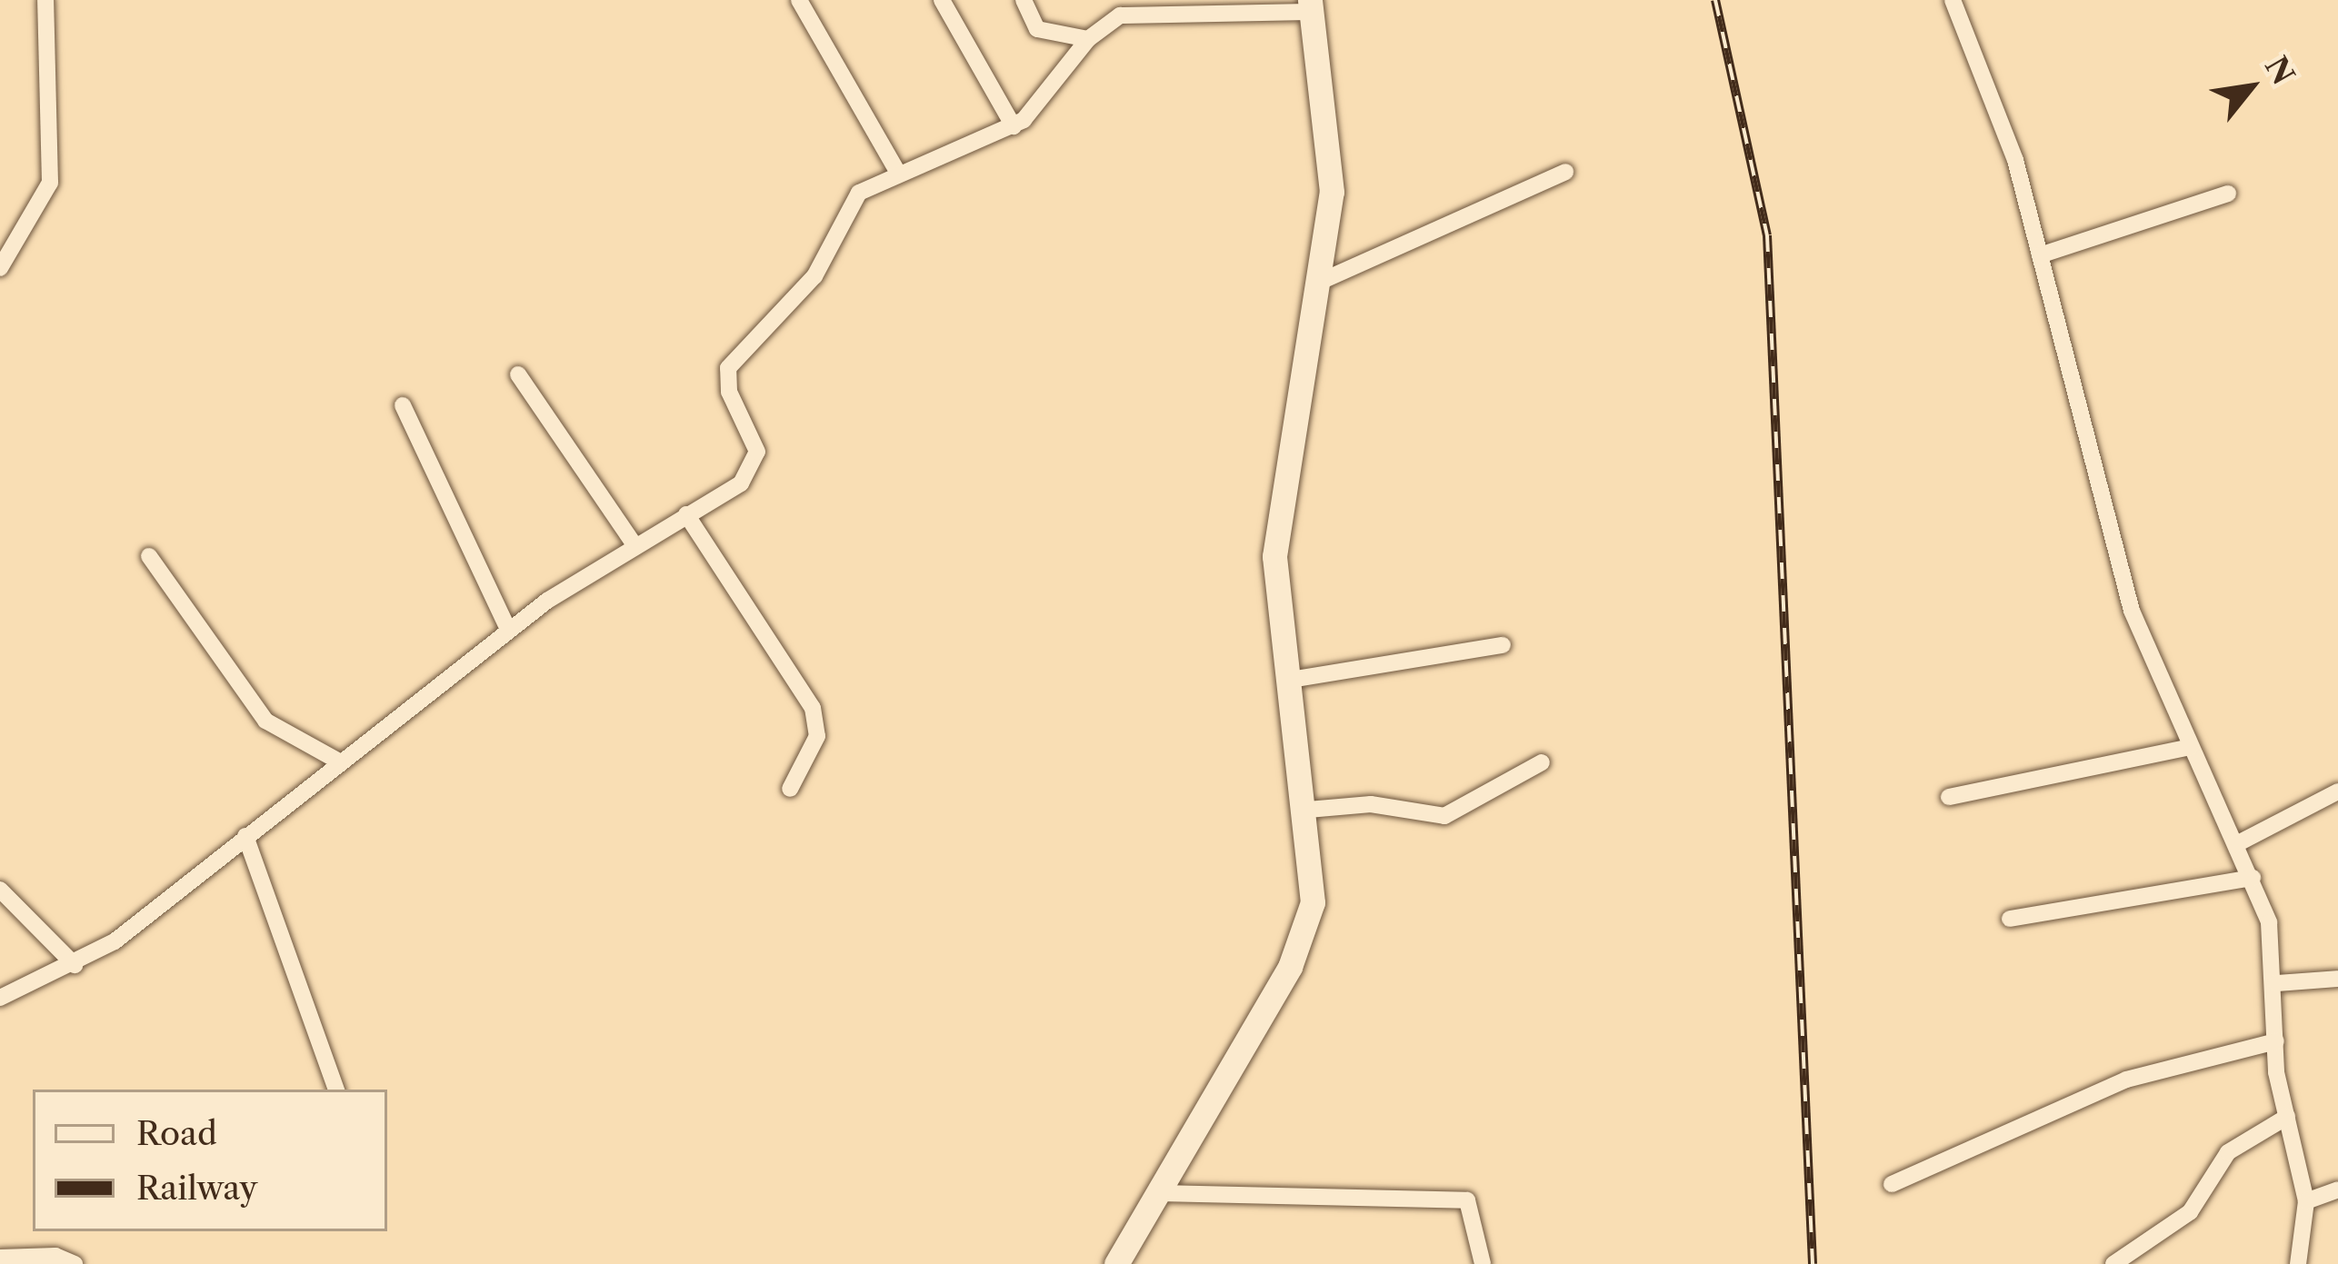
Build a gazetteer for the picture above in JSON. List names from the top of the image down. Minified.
{"legend":["Road","Railway"],"north":"top right"}
